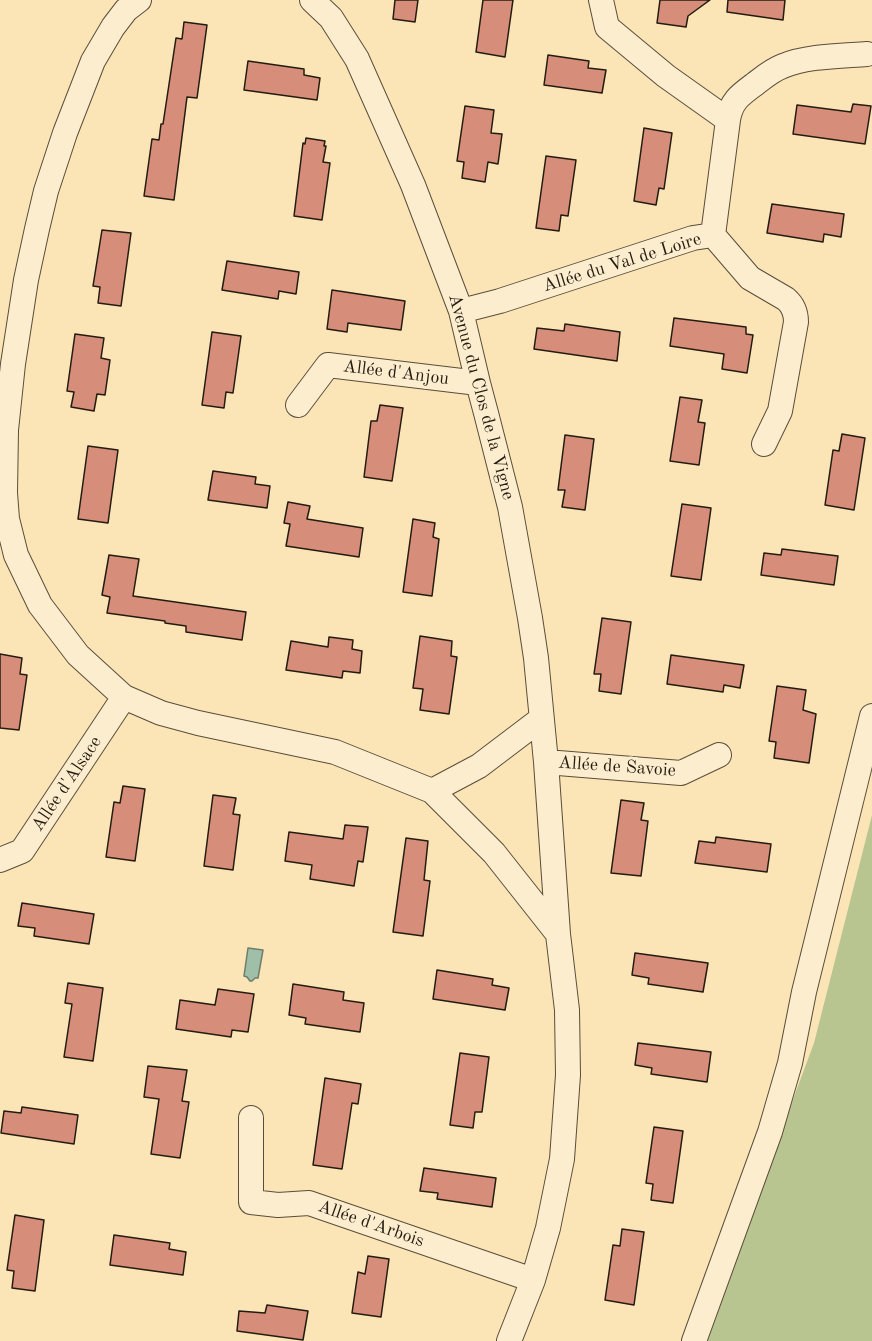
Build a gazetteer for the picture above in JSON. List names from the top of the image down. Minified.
{"streets":{"street":["Allée du Val de Loire","Allée d'Anjou","Avenue du Clos de la Vigne","Allée de Savoie","Allée d'Alsace","Allée d'Arbois"]},"crossings":[["Allée du Val de Loire","Avenue du Clos de la Vigne"],["Allée d'Anjou","Avenue du Clos de la Vigne"],["Avenue du Clos de la Vigne","Allée de Savoie"],["Avenue du Clos de la Vigne","Allée d'Arbois"]]}
